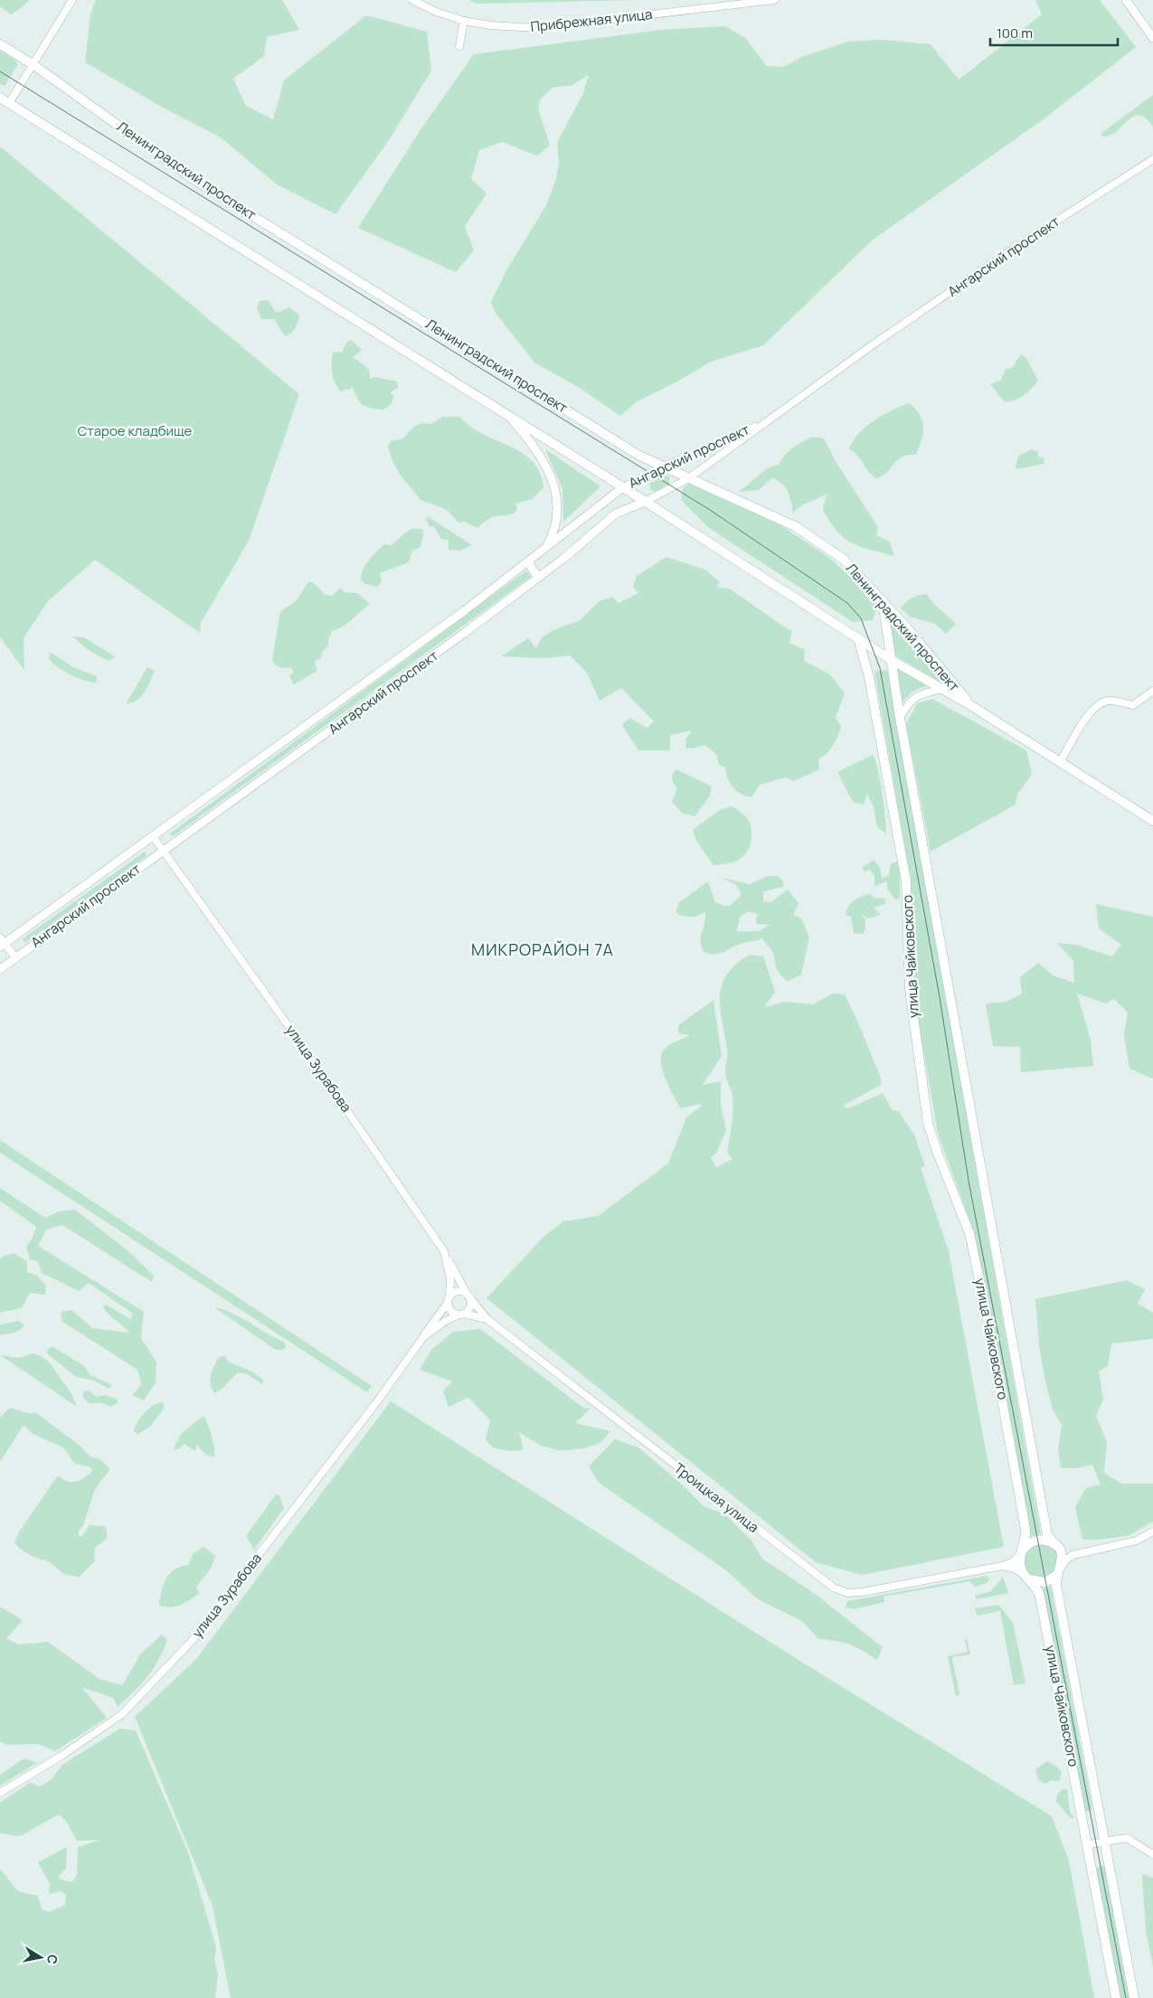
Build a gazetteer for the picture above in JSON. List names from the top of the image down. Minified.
{"streets":{"main road":["Ленинградский проспект","улица Чайковского"],"street":["Прибрежная улица","Ангарский проспект","улица Зурабова","Троицкая улица"]},"crossings":[["Ленинградский проспект","Ангарский проспект"],["Ленинградский проспект","улица Чайковского"],["Ангарский проспект","улица Зурабова"],["улица Зурабова","Троицкая улица"]],"districts":["МИКРОРАЙОН 7А"],"parks":["Старое кладбище"],"scale_bar":"100 m","north":"right"}
